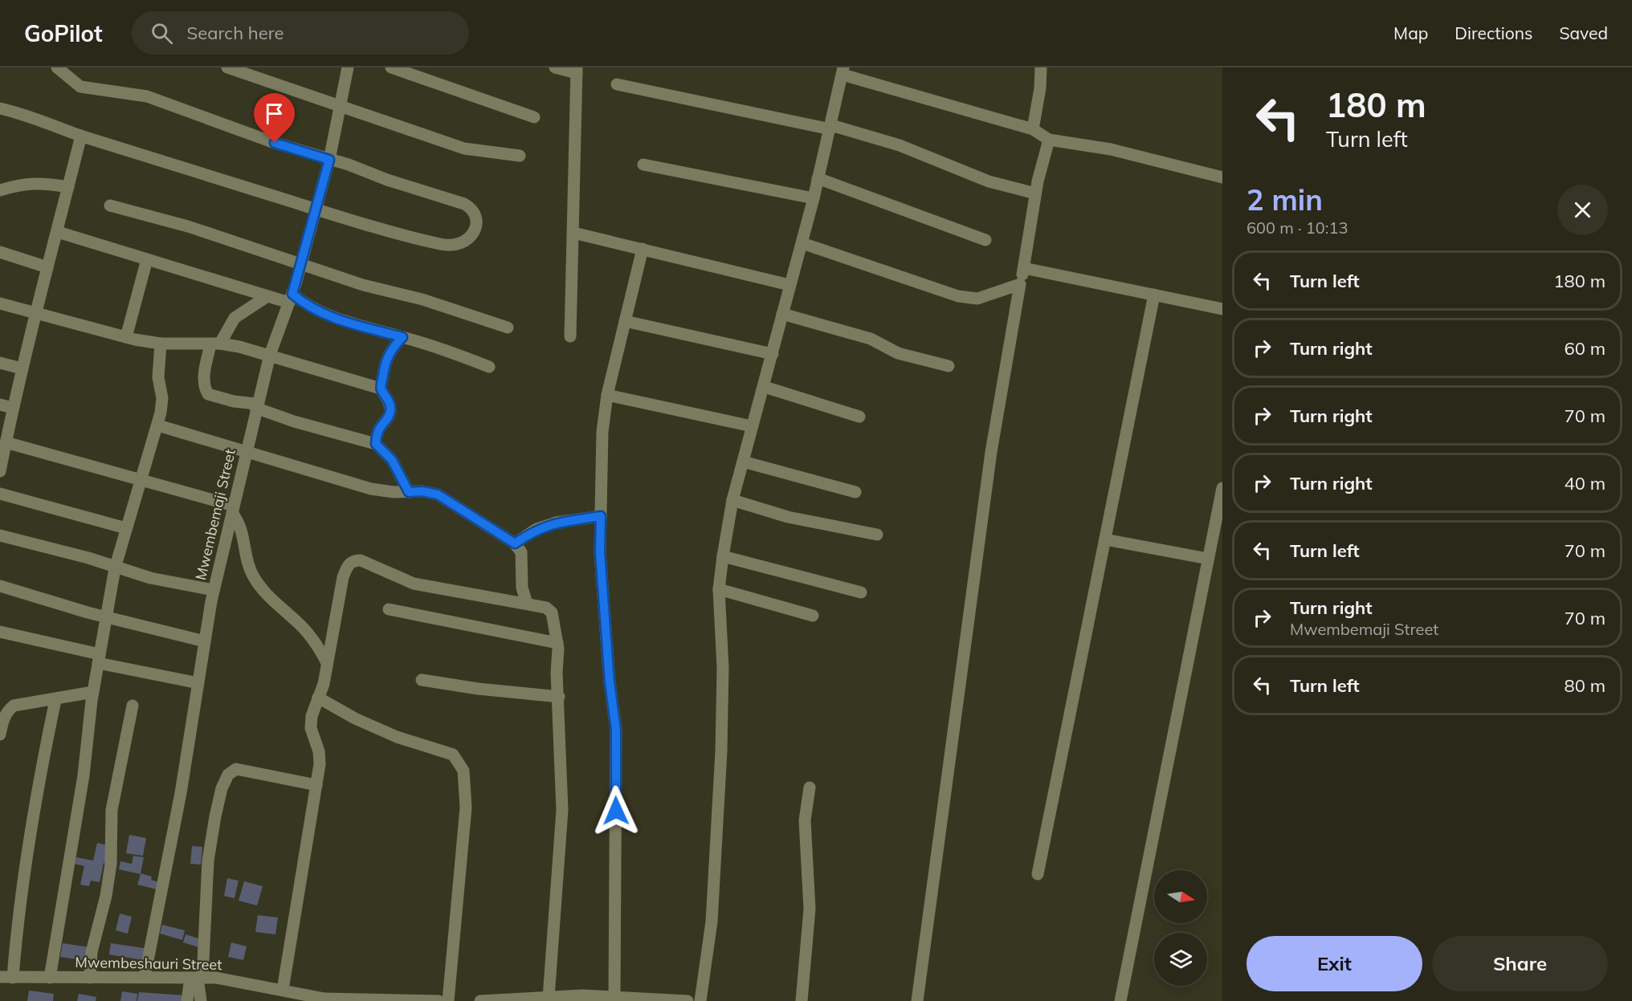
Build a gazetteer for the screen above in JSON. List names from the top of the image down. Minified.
{"streets":{"street":["Mwembemaji Street","Mwembeshauri Street"]},"crossings":[["Mwembemaji Street","Mwembeshauri Street"]],"north":"right","page":{"header":"GoPilot","search":"Search here","nav":["Map","Directions","Saved"],"turn":["180 m","Turn left"],"heading":["2 min","600 m · 10:13"],"list":[{"name":"Turn left","value":"180 m"},{"name":"Turn right","value":"60 m"},{"name":"Turn right","value":"70 m"},{"name":"Turn right","value":"40 m"},{"name":"Turn left","value":"70 m"},{"name":"Turn right","note":"Mwembemaji Street","value":"70 m"},{"name":"Turn left","value":"80 m"}],"buttons":["Exit","Share"]}}
